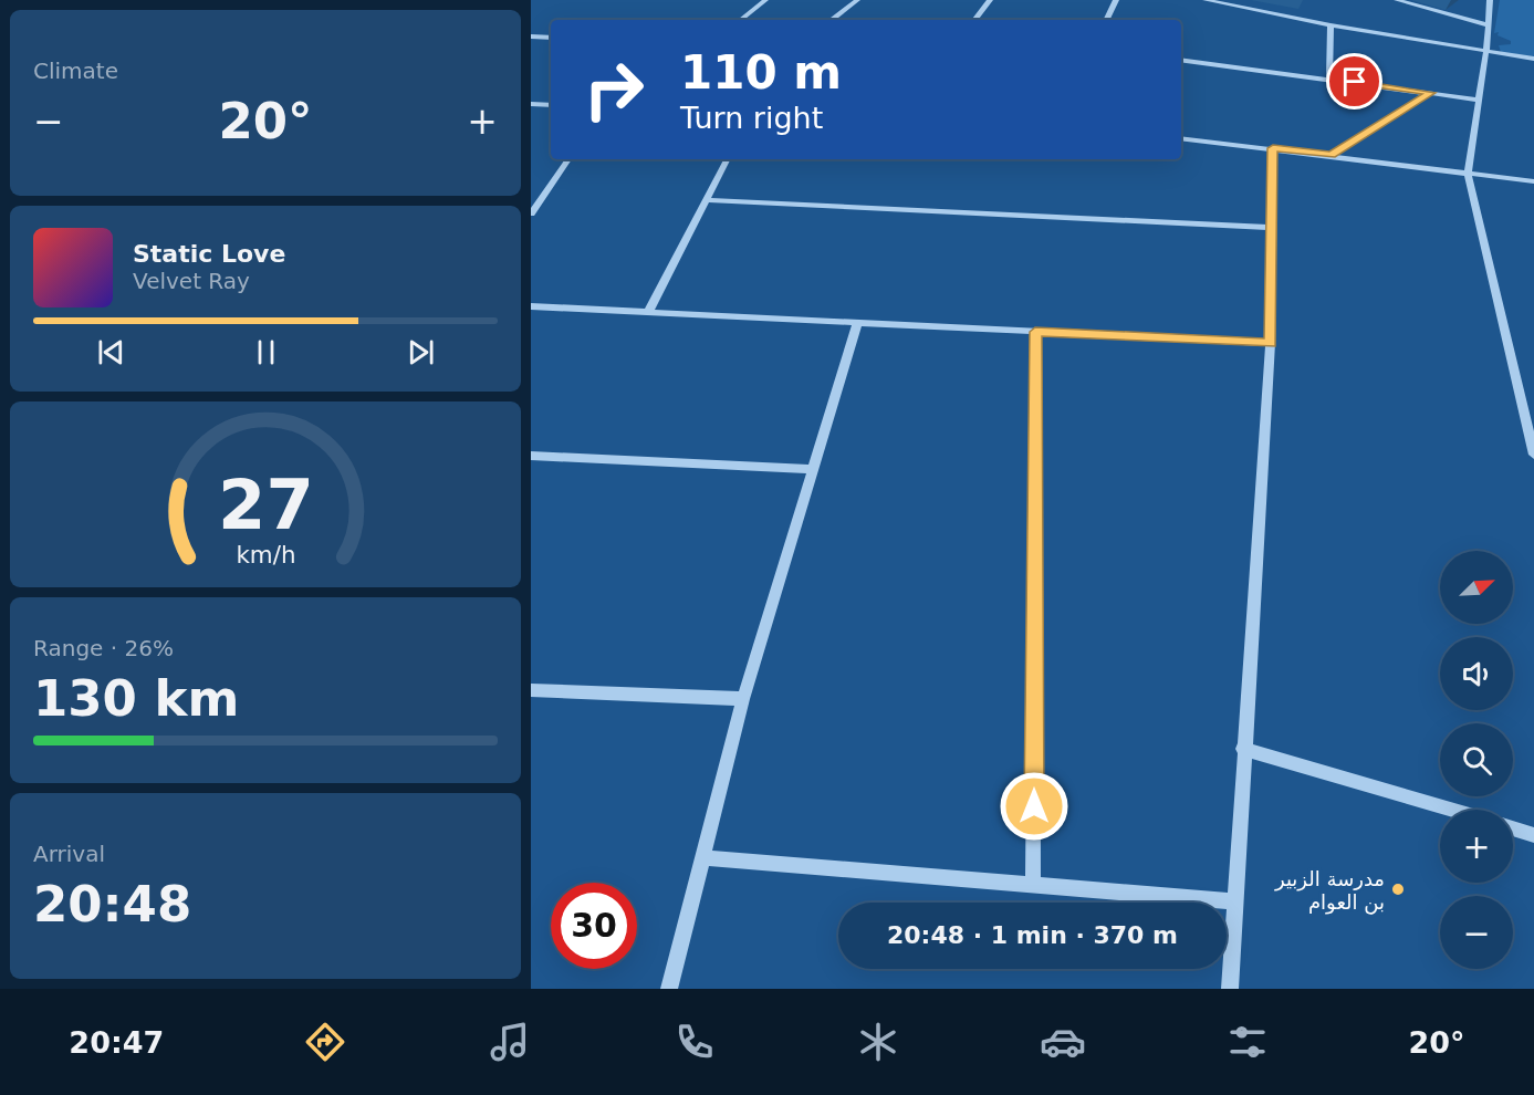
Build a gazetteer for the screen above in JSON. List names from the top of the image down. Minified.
{"places":["مدرسة الزبير بن العوام"],"north":"top right","page":{"tile":["Climate",["Range · 26%","130 km"],["Arrival","20:48"]],"turn":["110 m","Turn right"],"heat":["−","20°","+"],"song":["Static Love","Velvet Ray"],"map_buttons":["+","−"],"limit":"30","trip":"20:48 · 1 min · 370 m","tabs":["20:47","20°"],"gauge":["27","km/h"]}}
